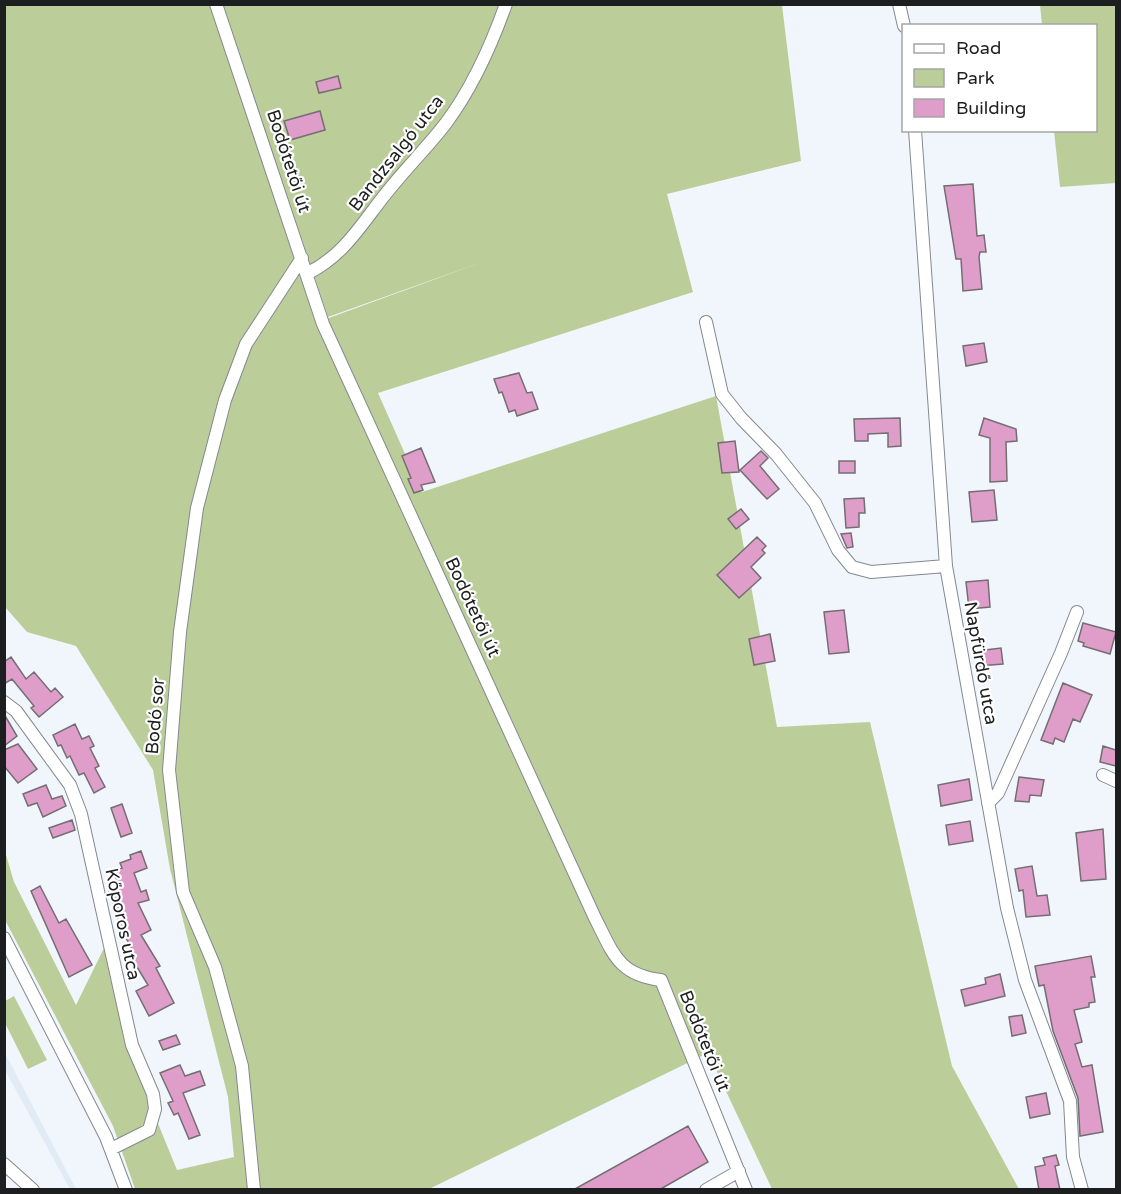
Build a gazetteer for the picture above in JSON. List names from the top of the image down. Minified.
{"streets":{"street":["Bandzsalgó utca","Bodótetői út","Napfürdő utca","Bodó sor","Kőporos utca"]},"crossings":[["Bandzsalgó utca","Bodótetői út"],["Bodótetői út","Bodó sor"]],"legend":["Road","Park","Building"]}
